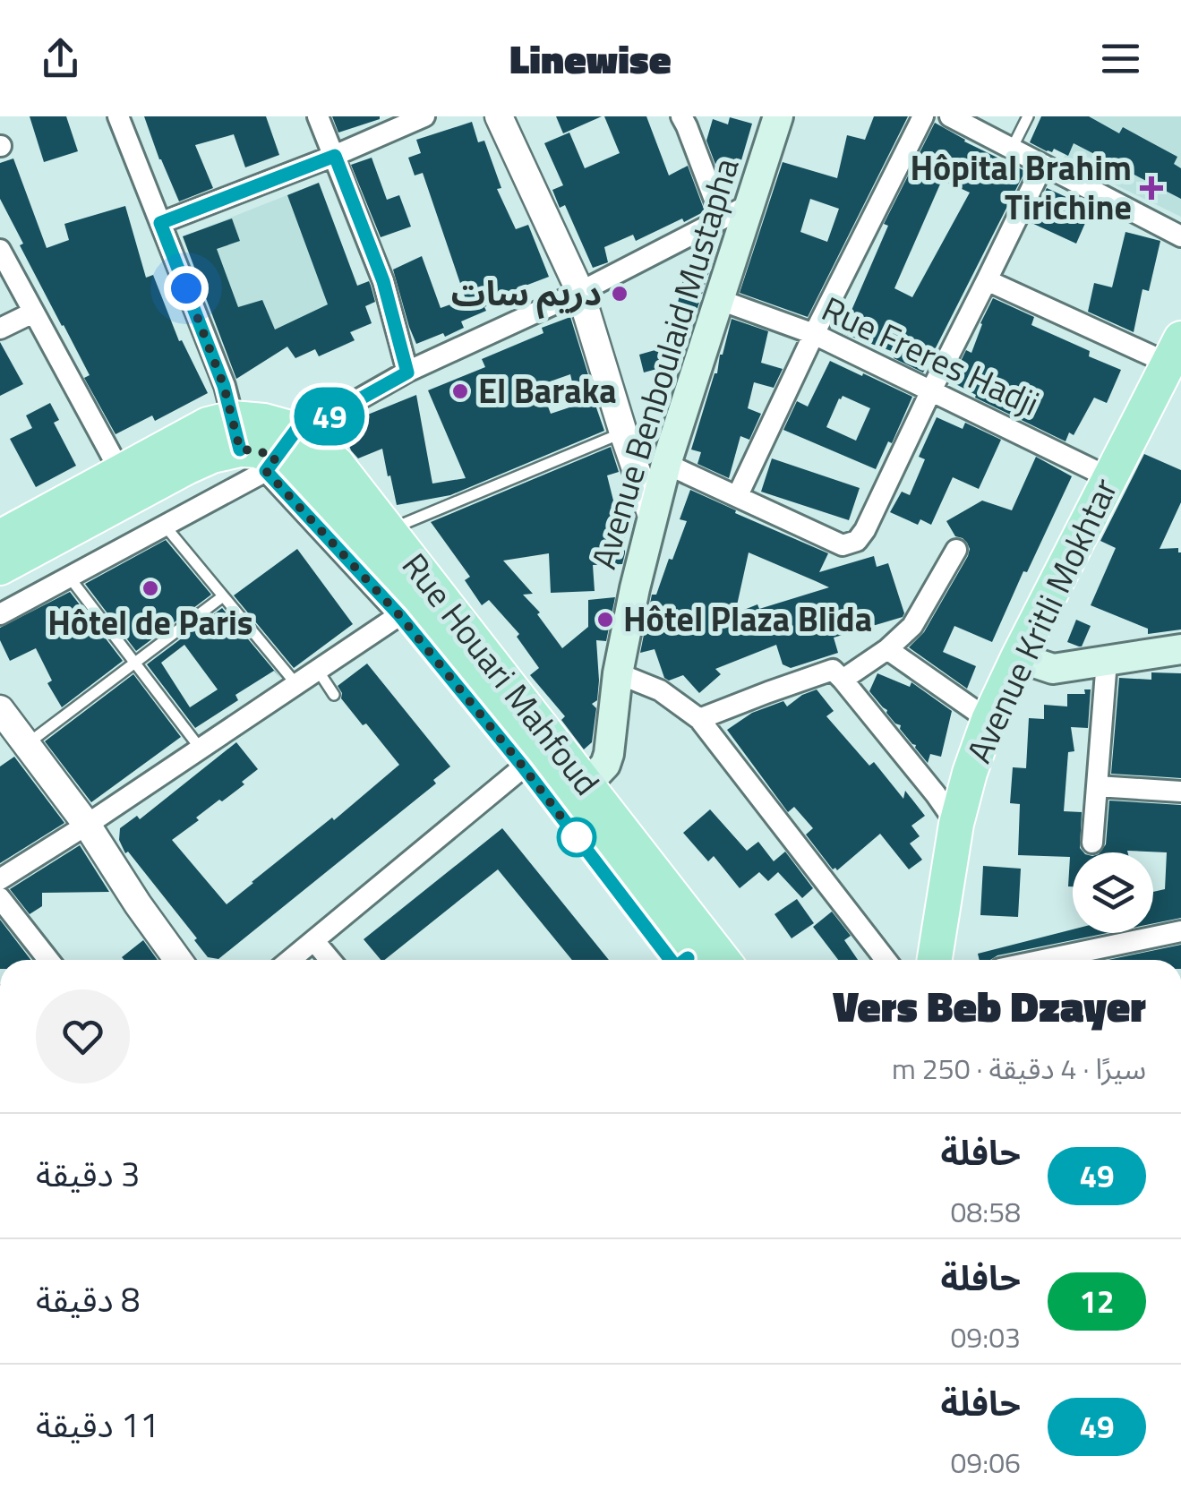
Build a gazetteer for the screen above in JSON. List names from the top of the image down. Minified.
{"streets":{"main road":["Avenue Benboulaid Mustapha","Avenue Kritli Mokhtar","Rue Houari Mahfoud"],"street":["Rue Freres Hadji"]},"crossings":[["Rue Freres Hadji","Avenue Benboulaid Mustapha"],["Rue Freres Hadji","Avenue Kritli Mokhtar"],["Avenue Benboulaid Mustapha","Rue Houari Mahfoud"]],"places":{"health":["Hôpital Brahim Tirichine"],"other":["دريم سات","El Baraka","Hôtel de Paris","Hôtel Plaza Blida"]},"lines":["bus line 49"],"page":{"header":"Linewise","on_map":"49","heading":["Vers Beb Dzayer","سيرًا · 4 دقيقة · 250 m"],"list":[{"mark":"49","name":"حافلة","note":"08:58","value":"3 دقيقة"},{"mark":"12","name":"حافلة","note":"09:03","value":"8 دقيقة"},{"mark":"49","name":"حافلة","note":"09:06","value":"11 دقيقة"}]}}
